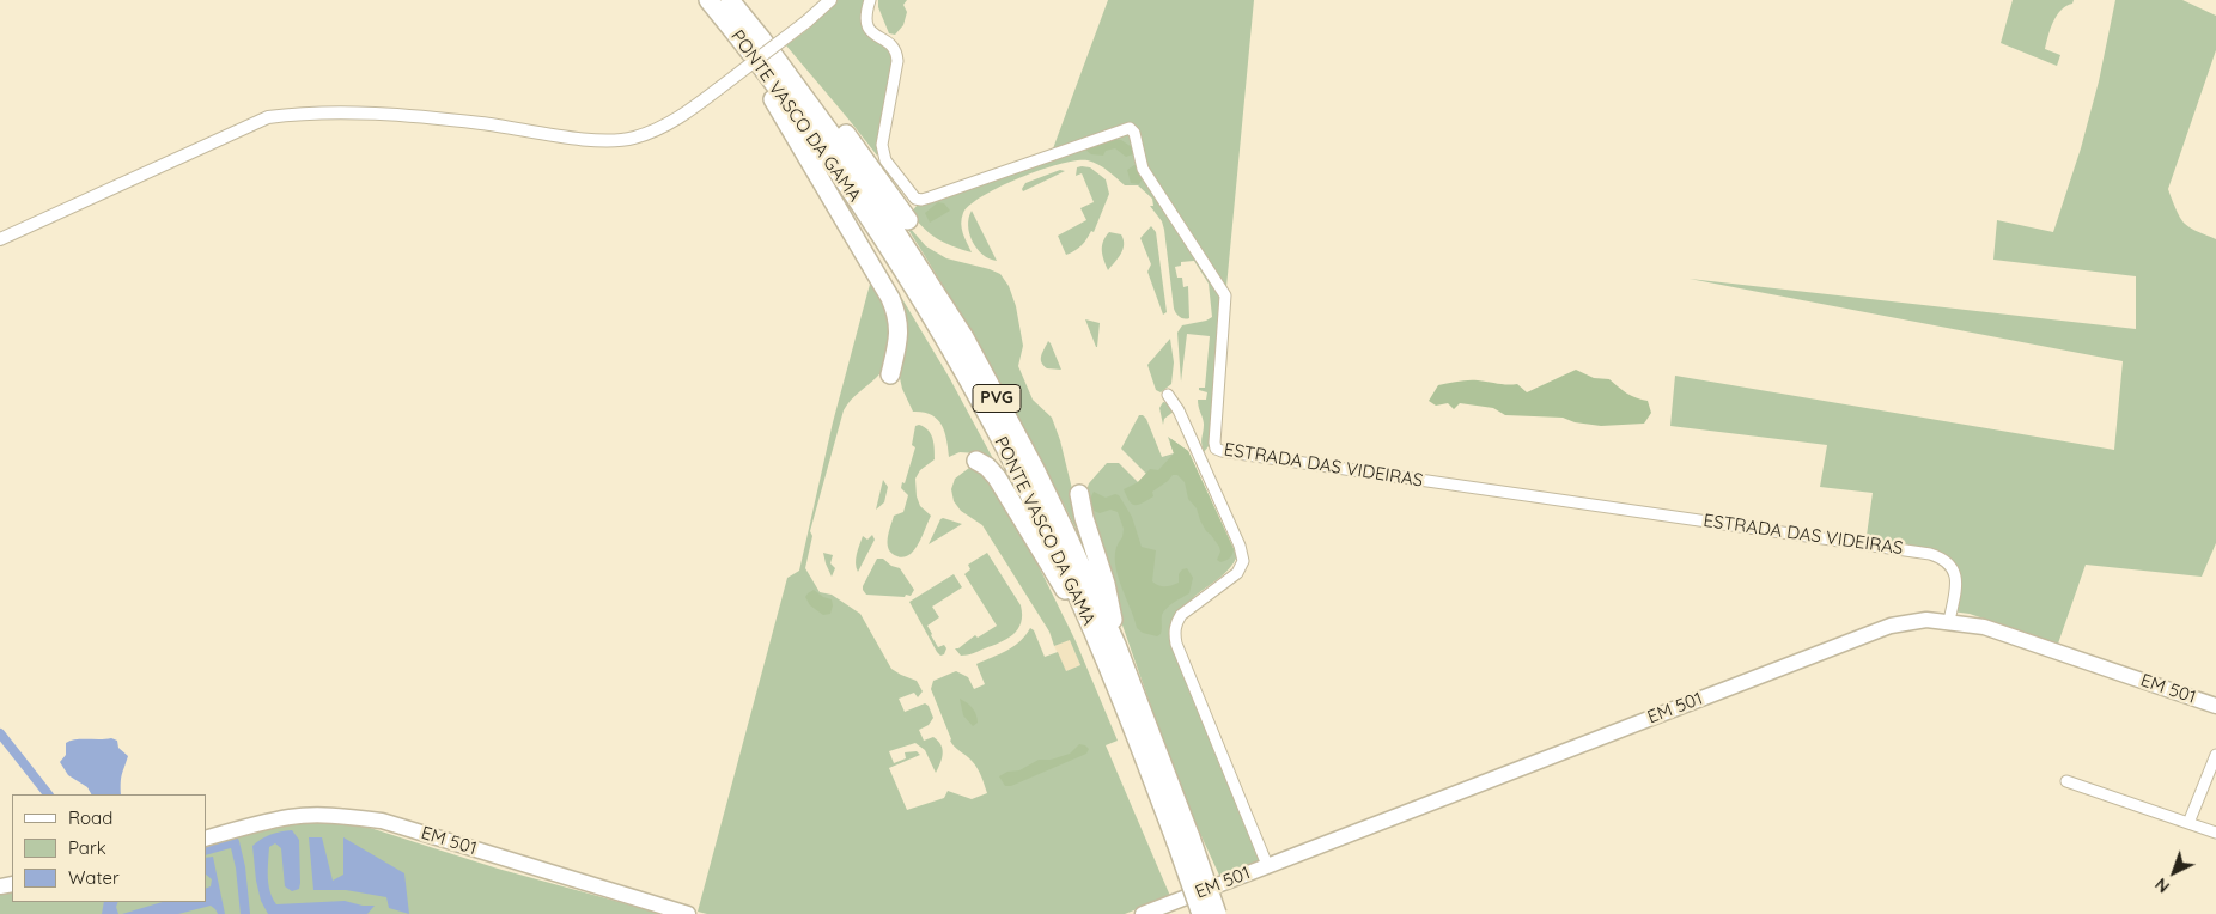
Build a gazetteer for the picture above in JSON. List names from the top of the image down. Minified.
{"streets":{"highway":["PONTE VASCO DA GAMA","PVG"],"main road":["EM 501"],"street":["ESTRADA DAS VIDEIRAS"]},"crossings":[["ESTRADA DAS VIDEIRAS","EM 501"]],"legend":["Road","Park","Water"],"north":"bottom left"}
